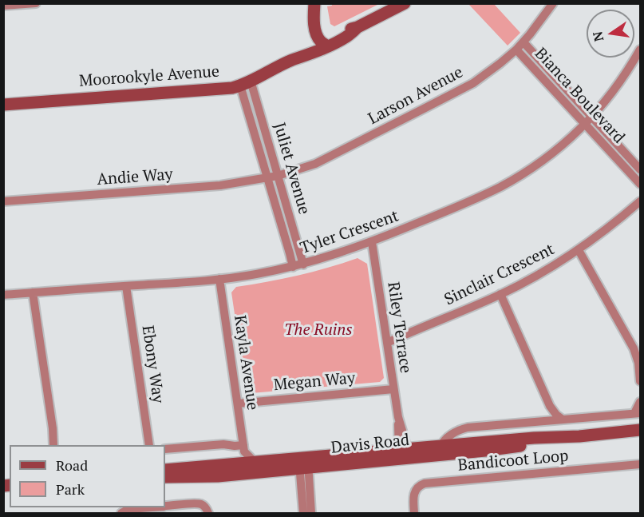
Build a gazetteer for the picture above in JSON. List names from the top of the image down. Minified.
{"streets":{"main road":["Moorookyle Avenue","Davis Road"],"street":["Larson Avenue","Bianca Boulevard","Juliet Avenue","Andie Way","Tyler Crescent","Sinclair Crescent","Riley Terrace","Kayla Avenue","Ebony Way","Megan Way","Bandicoot Loop"]},"crossings":[["Moorookyle Avenue","Juliet Avenue"],["Larson Avenue","Bianca Boulevard"],["Larson Avenue","Juliet Avenue"],["Larson Avenue","Andie Way"],["Bianca Boulevard","Tyler Crescent"],["Juliet Avenue","Andie Way"],["Juliet Avenue","Tyler Crescent"],["Tyler Crescent","Riley Terrace"],["Tyler Crescent","Kayla Avenue"],["Tyler Crescent","Ebony Way"],["Sinclair Crescent","Riley Terrace"],["Riley Terrace","Megan Way"],["Riley Terrace","Davis Road"],["Kayla Avenue","Megan Way"]],"parks":["The Ruins"],"legend":["Road","Park"],"north":"left"}
